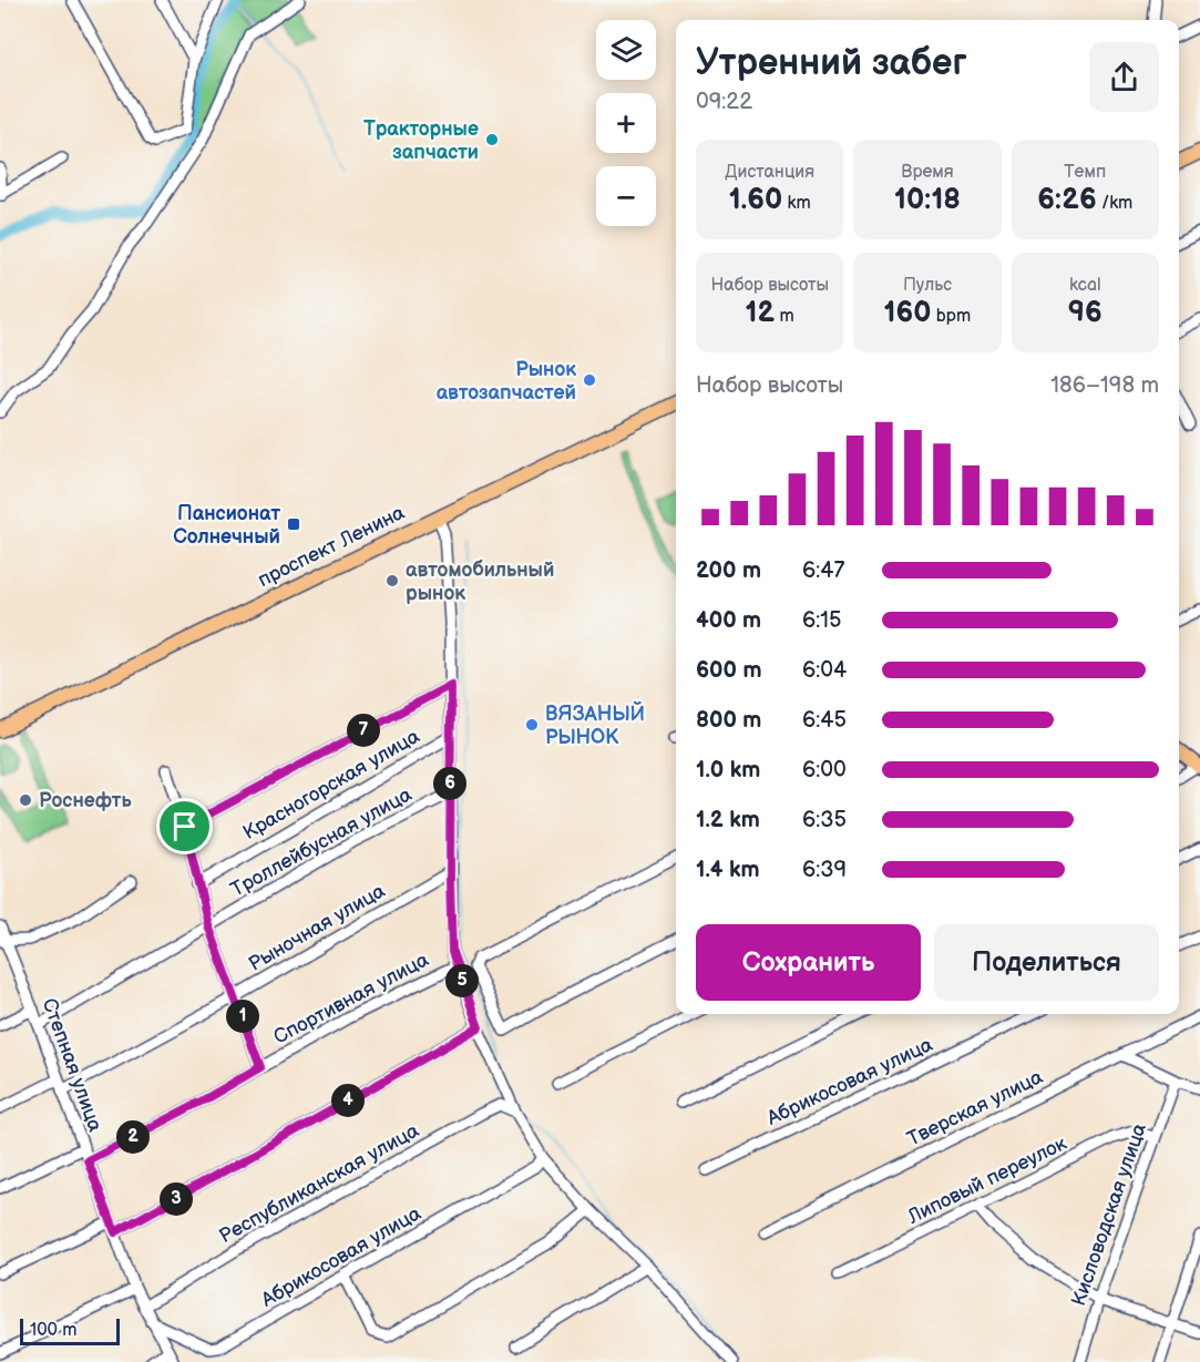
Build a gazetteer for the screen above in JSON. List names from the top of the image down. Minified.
{"streets":{"main road":["проспект Ленина"],"street":["Красногорская улица","Троллейбусная улица","Рыночная улица","Спортивная улица","Степная улица","Абрикосовая улица","Тверская улица","Липовый переулок","Республиканская улица","Кисловодская улица"]},"crossings":[["Троллейбусная улица","Степная улица"],["Рыночная улица","Степная улица"],["Спортивная улица","Степная улица"],["Степная улица","Абрикосовая улица"],["Степная улица","Республиканская улица"],["Липовый переулок","Кисловодская улица"]],"places":{"other":["Тракторные запчасти","Рынок автозапчастей","автомобильный рынок","ВЯЗАНЫЙ РЫНОК","Роснефть"],"transit":["Пансионат Солнечный"]},"scale_bar":"100 m","page":{"map_buttons":["+","−"],"heading":["Утренний забег","09:22"],"stats":[["Дистанция","1.60 km"],["Время","10:18"],["Темп","6:26 /km"],["Набор высоты","12 m"],["Пульс","160 bpm"],["kcal","96"]],"chart":["Набор высоты","186–198 m"],"list":[{"name":"200 m","note":"6:47"},{"name":"400 m","note":"6:15"},{"name":"600 m","note":"6:04"},{"name":"800 m","note":"6:45"},{"name":"1.0 km","note":"6:00"},{"name":"1.2 km","note":"6:35"},{"name":"1.4 km","note":"6:39"}],"pins":["7","6","5","1","4","2","3"],"buttons":["Сохранить","Поделиться"],"scale":"100 m"}}
